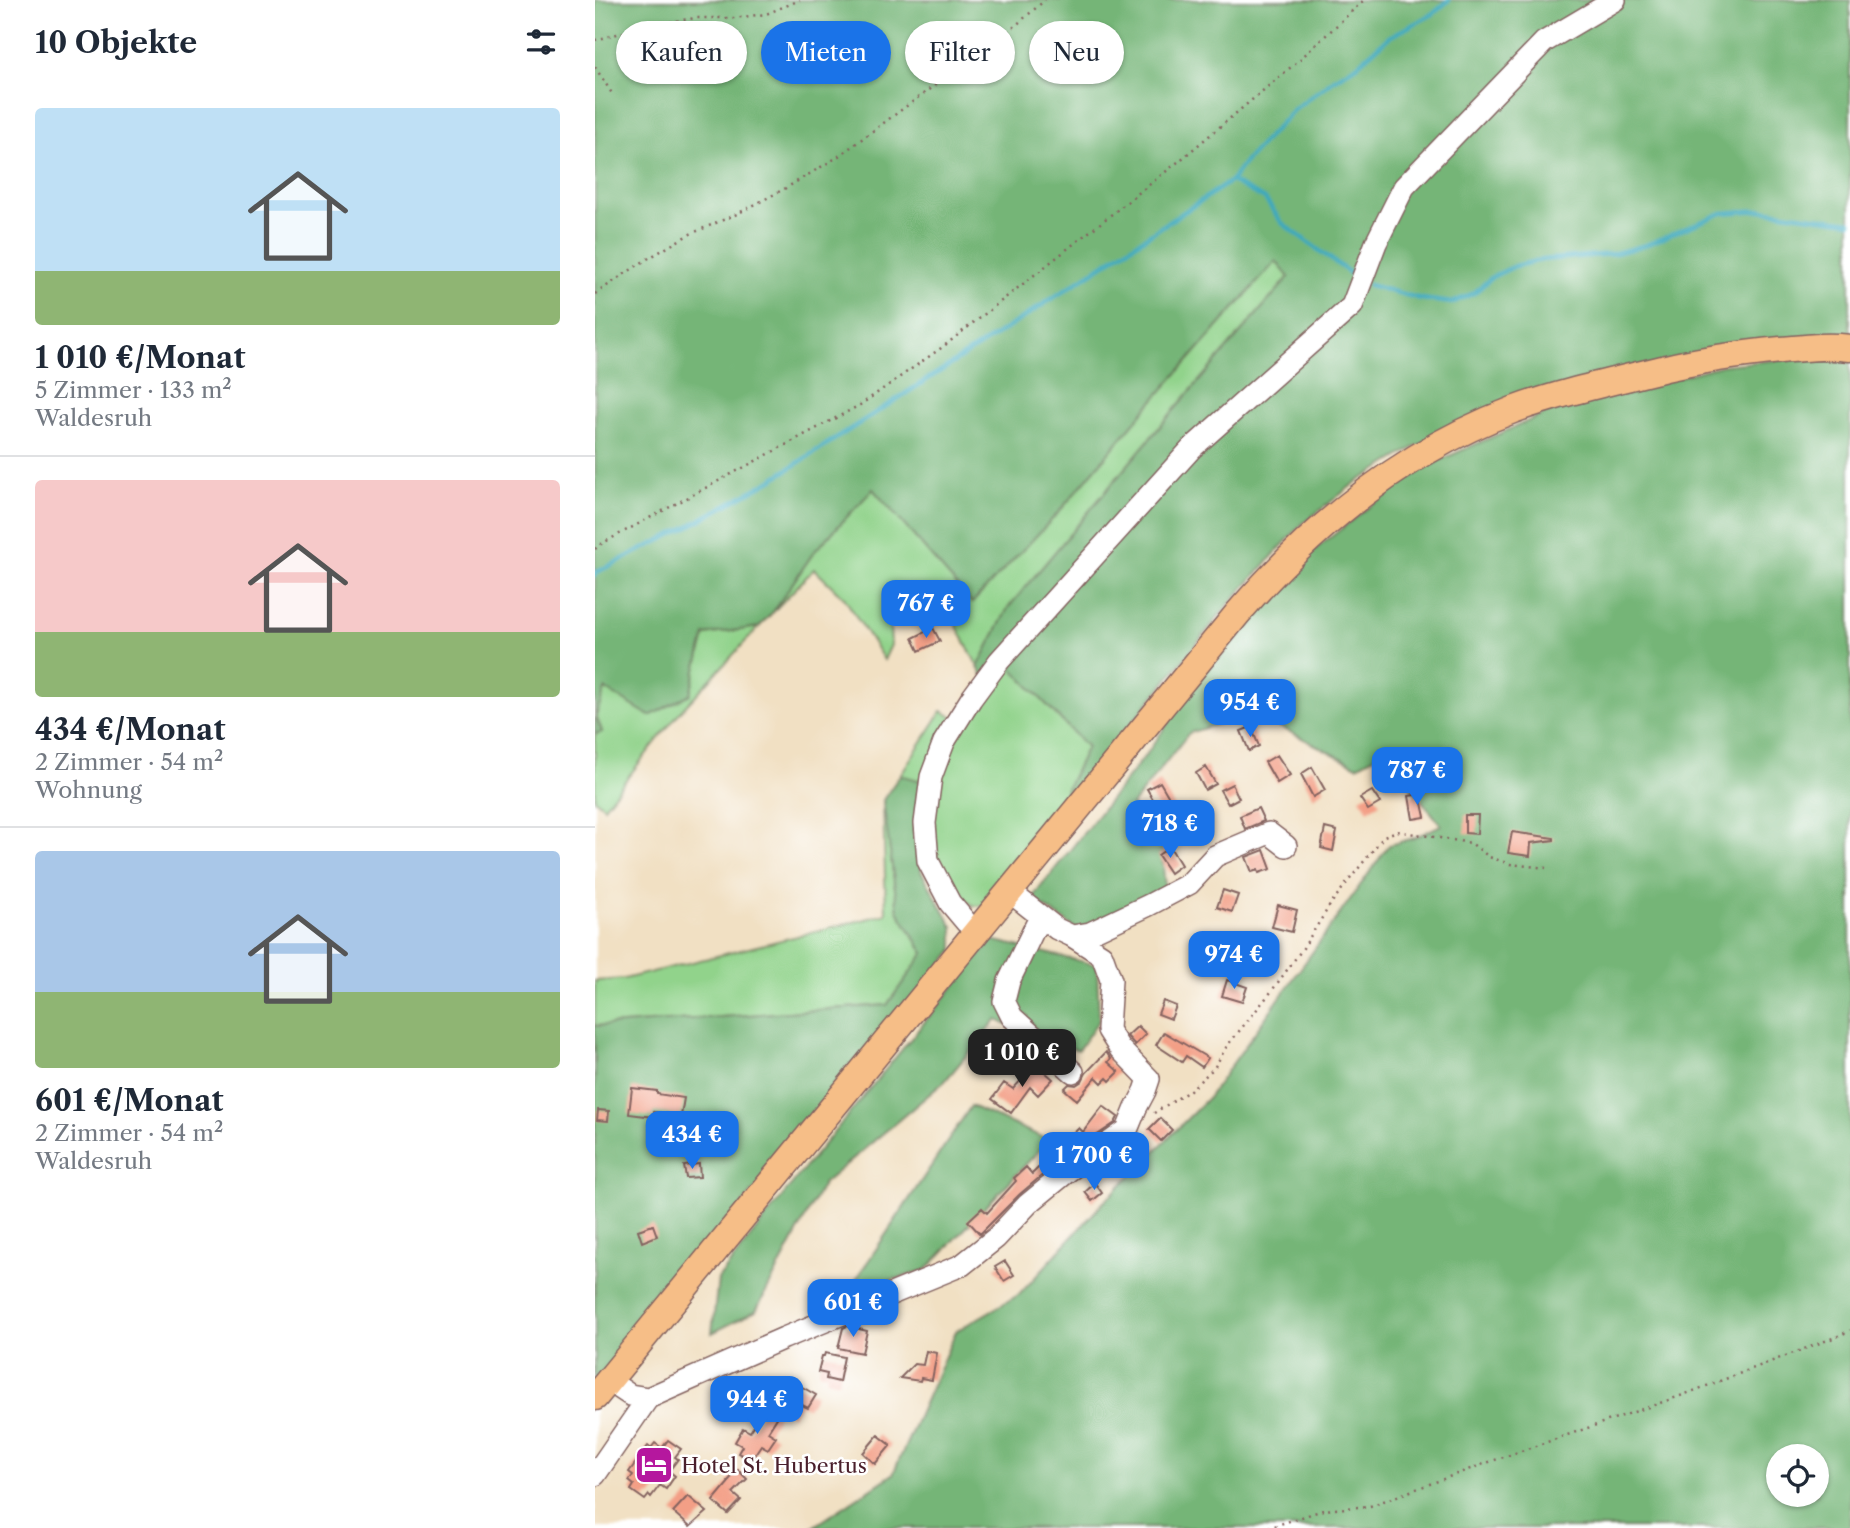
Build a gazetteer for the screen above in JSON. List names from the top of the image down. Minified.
{"places":{"hotel":["Hotel St. Hubertus"]},"page":{"heading":"10 Objekte","chip":["Kaufen","Mieten","Filter","Neu"],"list":[{"name":"1 010 €/Monat","note":"5 Zimmer · 133 m² · Waldesruh"},{"name":"434 €/Monat","note":"2 Zimmer · 54 m² · Wohnung"},{"name":"601 €/Monat","note":"2 Zimmer · 54 m² · Waldesruh"}],"price":["767 €","954 €","787 €","718 €","974 €","1 010 €","434 €","1 700 €","601 €","944 €"]}}
